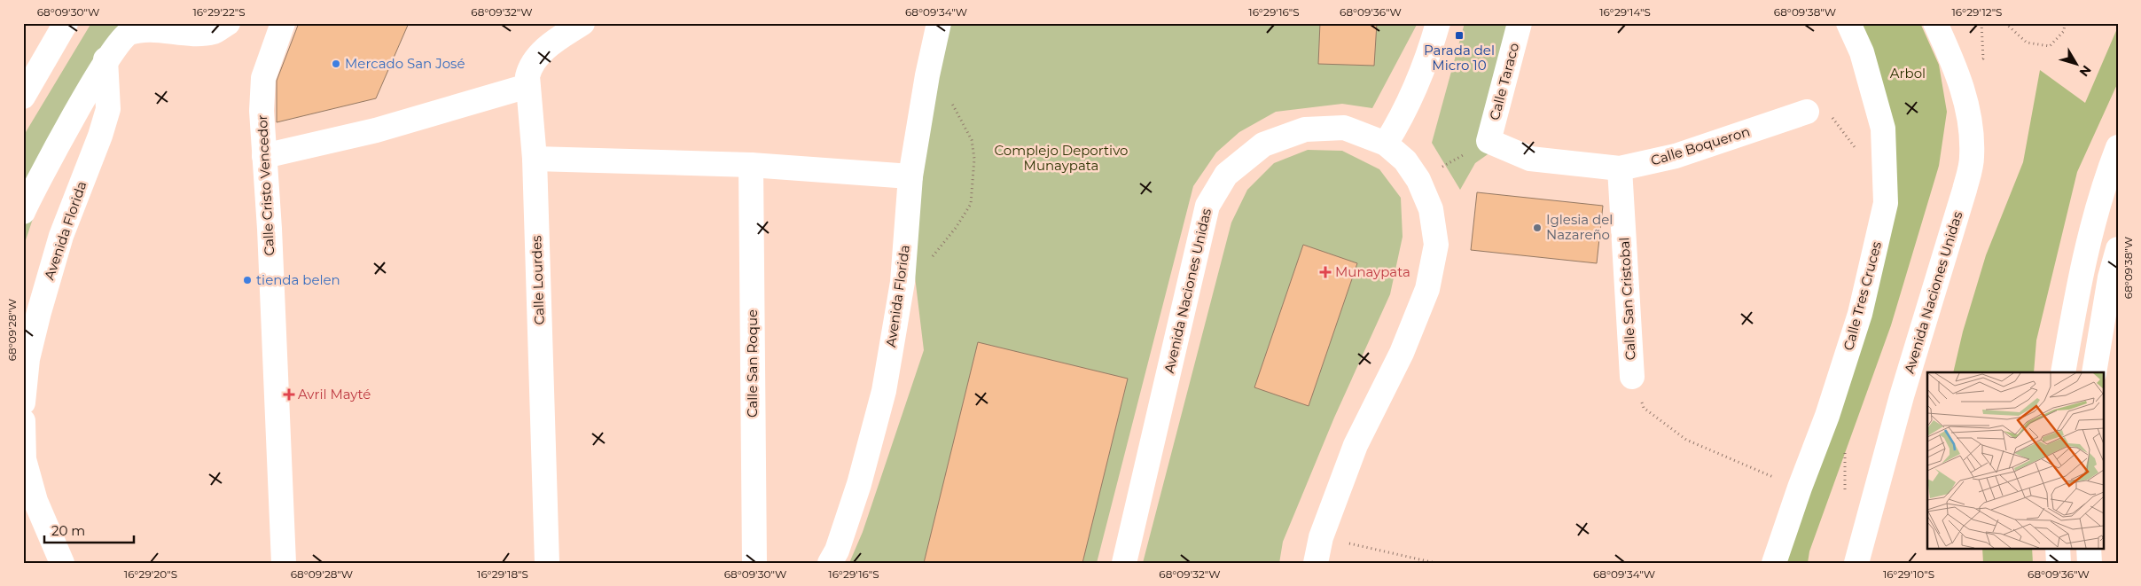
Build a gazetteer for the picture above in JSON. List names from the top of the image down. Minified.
{"streets":{"main road":["Calle Taraco","Calle Boqueron","Calle Cristo Vencedor","Avenida Florida","Calle Lourdes","Avenida Naciones Unidas","Calle Tres Cruces","Calle San Cristobal","Calle San Roque"]},"crossings":[["Calle Taraco","Calle Boqueron"],["Calle Boqueron","Calle San Cristobal"]],"parks":["Arbol","Complejo Deportivo Munaypata"],"places":{"transit":["Parada del Micro 10"],"other":["Mercado San José","Iglesia del Nazareño","tienda belen"],"health":["Munaypata","Avril Mayté"]},"scale_bar":"20 m","north":"bottom right","coordinates":["68°09'30\"W","16°29'22\"S","68°09'32\"W","68°09'34\"W","16°29'16\"S","68°09'36\"W","16°29'14\"S","68°09'38\"W","16°29'12\"S","68°09'28\"W","16°29'20\"S","16°29'18\"S","16°29'10\"S"]}
